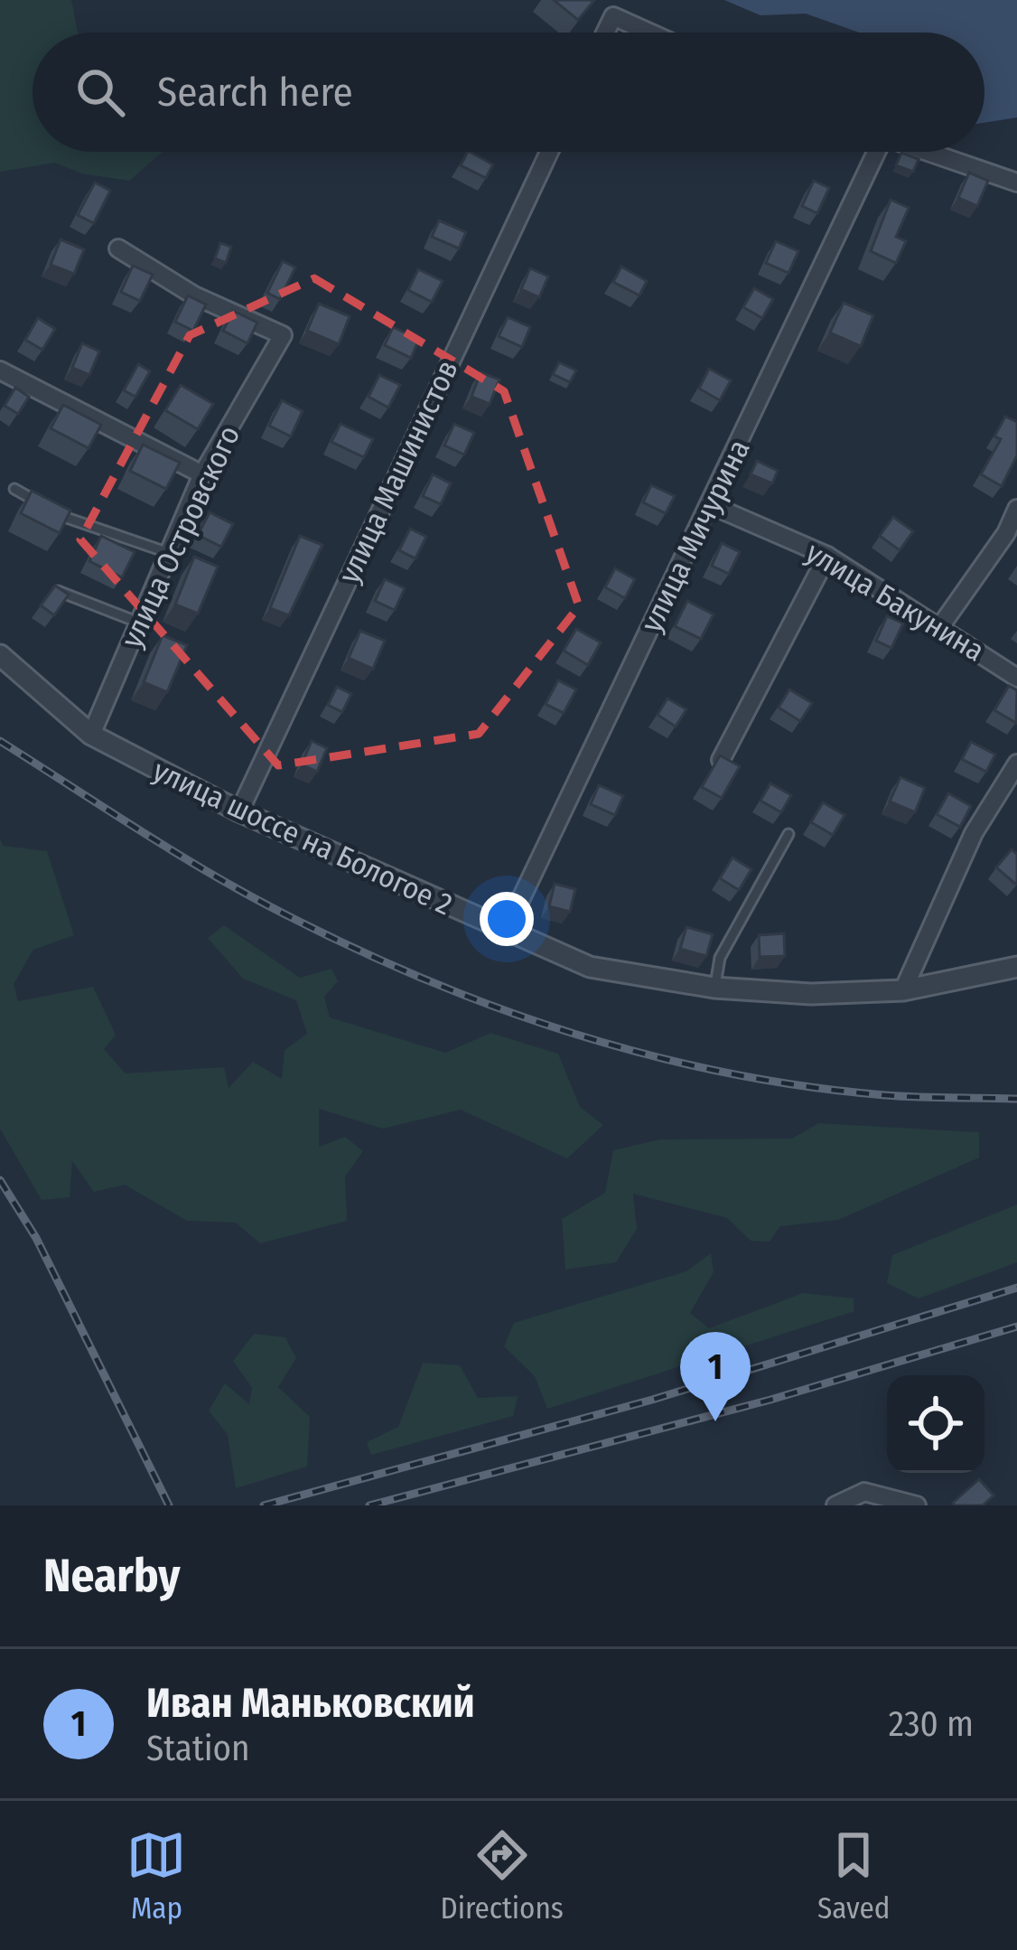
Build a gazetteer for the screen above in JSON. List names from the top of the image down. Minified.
{"streets":{"street":["улица Машинистов","улица Мичурина","улица Островского","улица Бакунина","улица шоссе на Бологое 2"]},"crossings":[["улица Машинистов","улица шоссе на Бологое 2"],["улица Мичурина","улица Бакунина"],["улица Мичурина","улица шоссе на Бологое 2"],["улица Островского","улица шоссе на Бологое 2"]],"page":{"search":"Search here","pins":"1","heading":"Nearby","list":[{"mark":"1","name":"Иван Маньковский","note":"Station","value":"230 m"}],"nav":["Map","Directions","Saved"]}}
